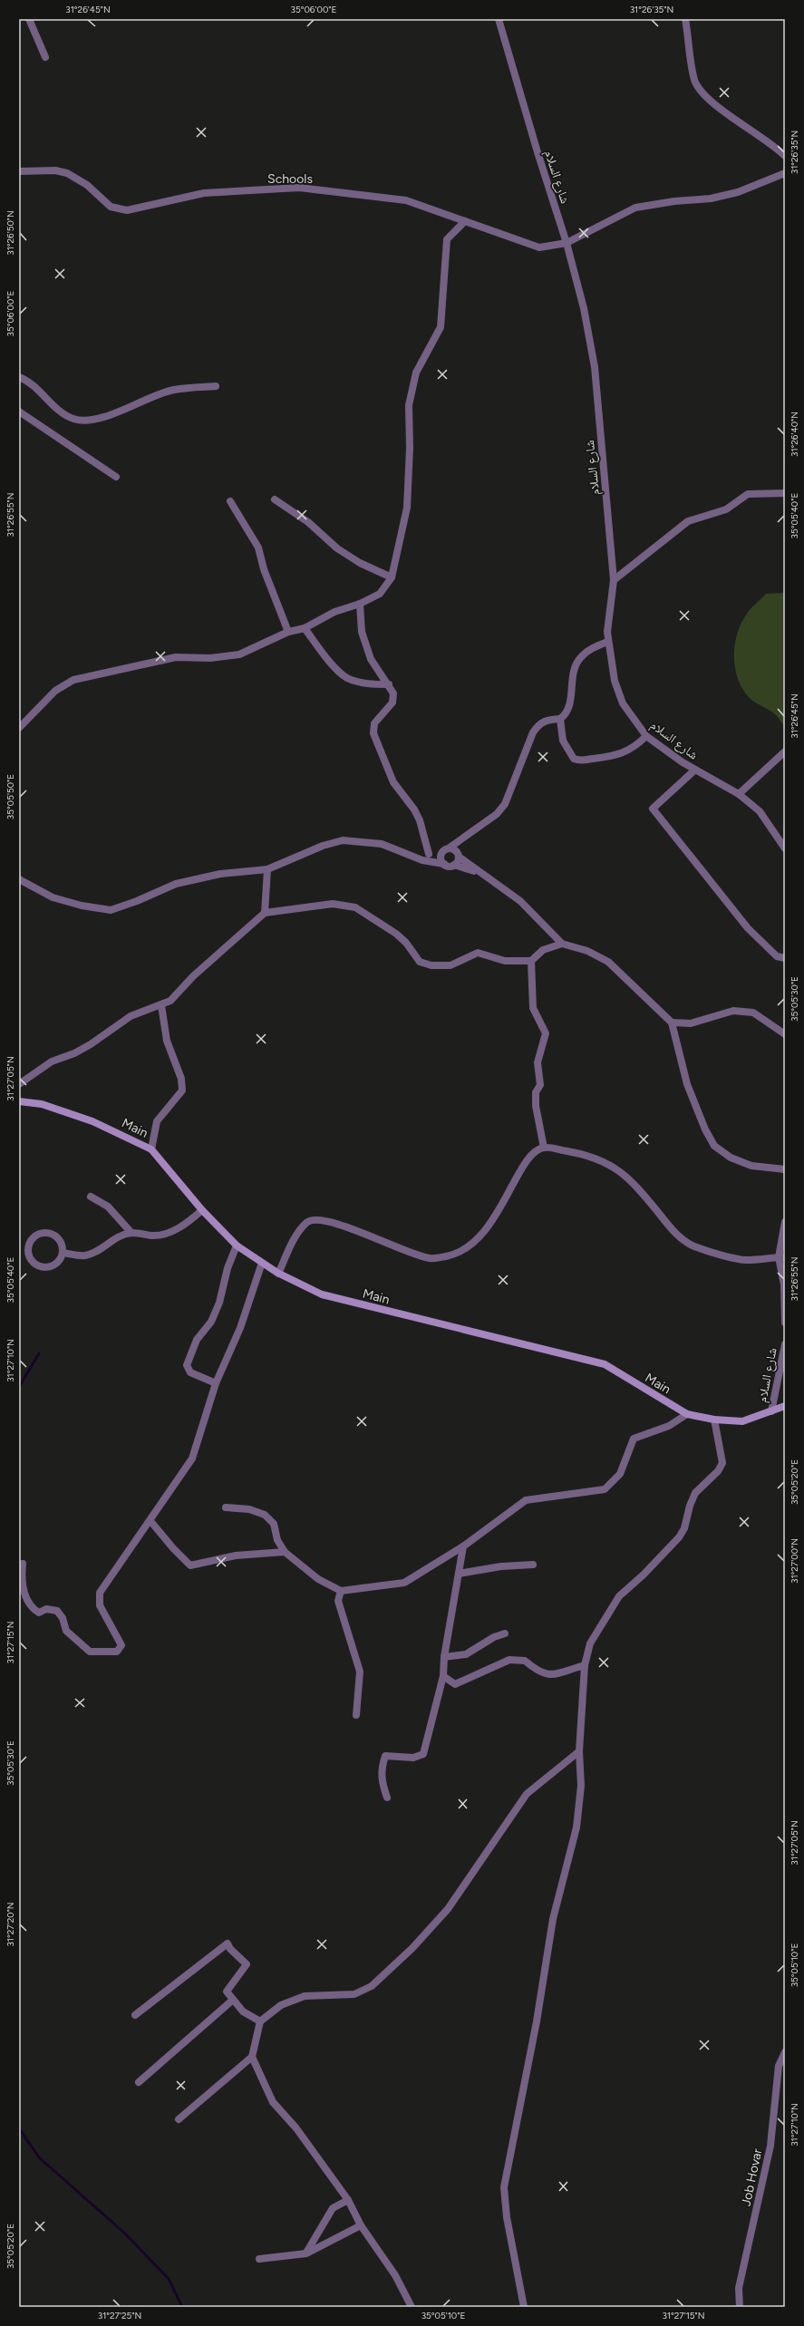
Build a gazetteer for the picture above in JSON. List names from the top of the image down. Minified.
{"streets":{"main road":["Main"],"street":["شارع السلام","Schools","Job Hovar"]},"crossings":[["شارع السلام","Schools"],["شارع السلام","Main"]],"coordinates":["31°26'45\"N","35°06'00\"E","31°26'35\"N","31°26'50\"N","31°26'40\"N","31°26'55\"N","35°05'40\"E","35°05'50\"E","35°05'30\"E","31°27'05\"N","31°27'10\"N","35°05'20\"E","31°27'00\"N","31°27'15\"N","31°27'20\"N","35°05'10\"E","31°27'25\"N"]}
